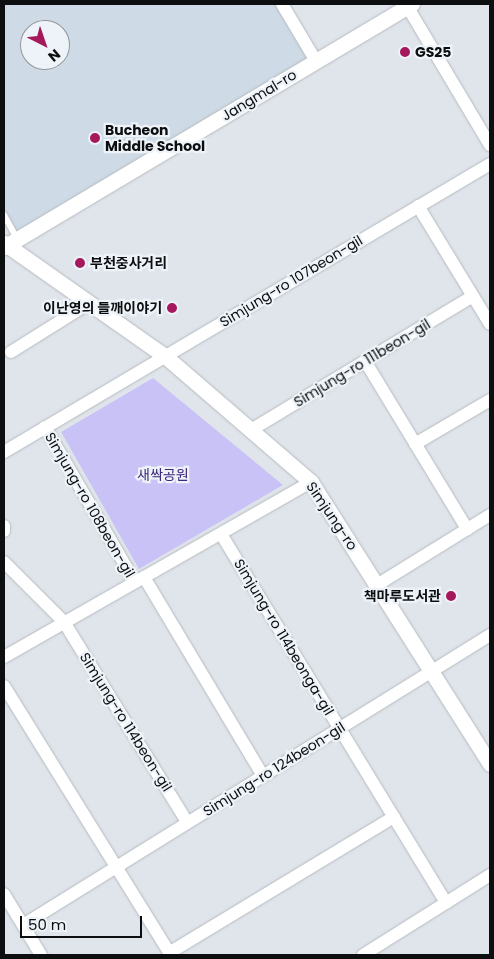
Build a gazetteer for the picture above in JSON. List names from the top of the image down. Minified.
{"streets":{"street":["Jangmal-ro","Simjung-ro 107beon-gil","Simjung-ro 111beon-gil","Simjung-ro 108beon-gil","Simjung-ro","Simjung-ro 114beonga-gil","Simjung-ro 114beon-gil","Simjung-ro 124beon-gil"]},"crossings":[["Jangmal-ro","Simjung-ro"],["Simjung-ro 107beon-gil","Simjung-ro 108beon-gil"],["Simjung-ro 107beon-gil","Simjung-ro"],["Simjung-ro 111beon-gil","Simjung-ro"],["Simjung-ro 108beon-gil","Simjung-ro"],["Simjung-ro","Simjung-ro 124beon-gil"],["Simjung-ro 114beonga-gil","Simjung-ro 124beon-gil"],["Simjung-ro 114beon-gil","Simjung-ro 124beon-gil"]],"parks":["새싹공원"],"places":["GS25","Bucheon Middle School","부천중사거리","이난영의 들깨이야기","책마루도서관"],"scale_bar":"50 m","north":"bottom right"}
